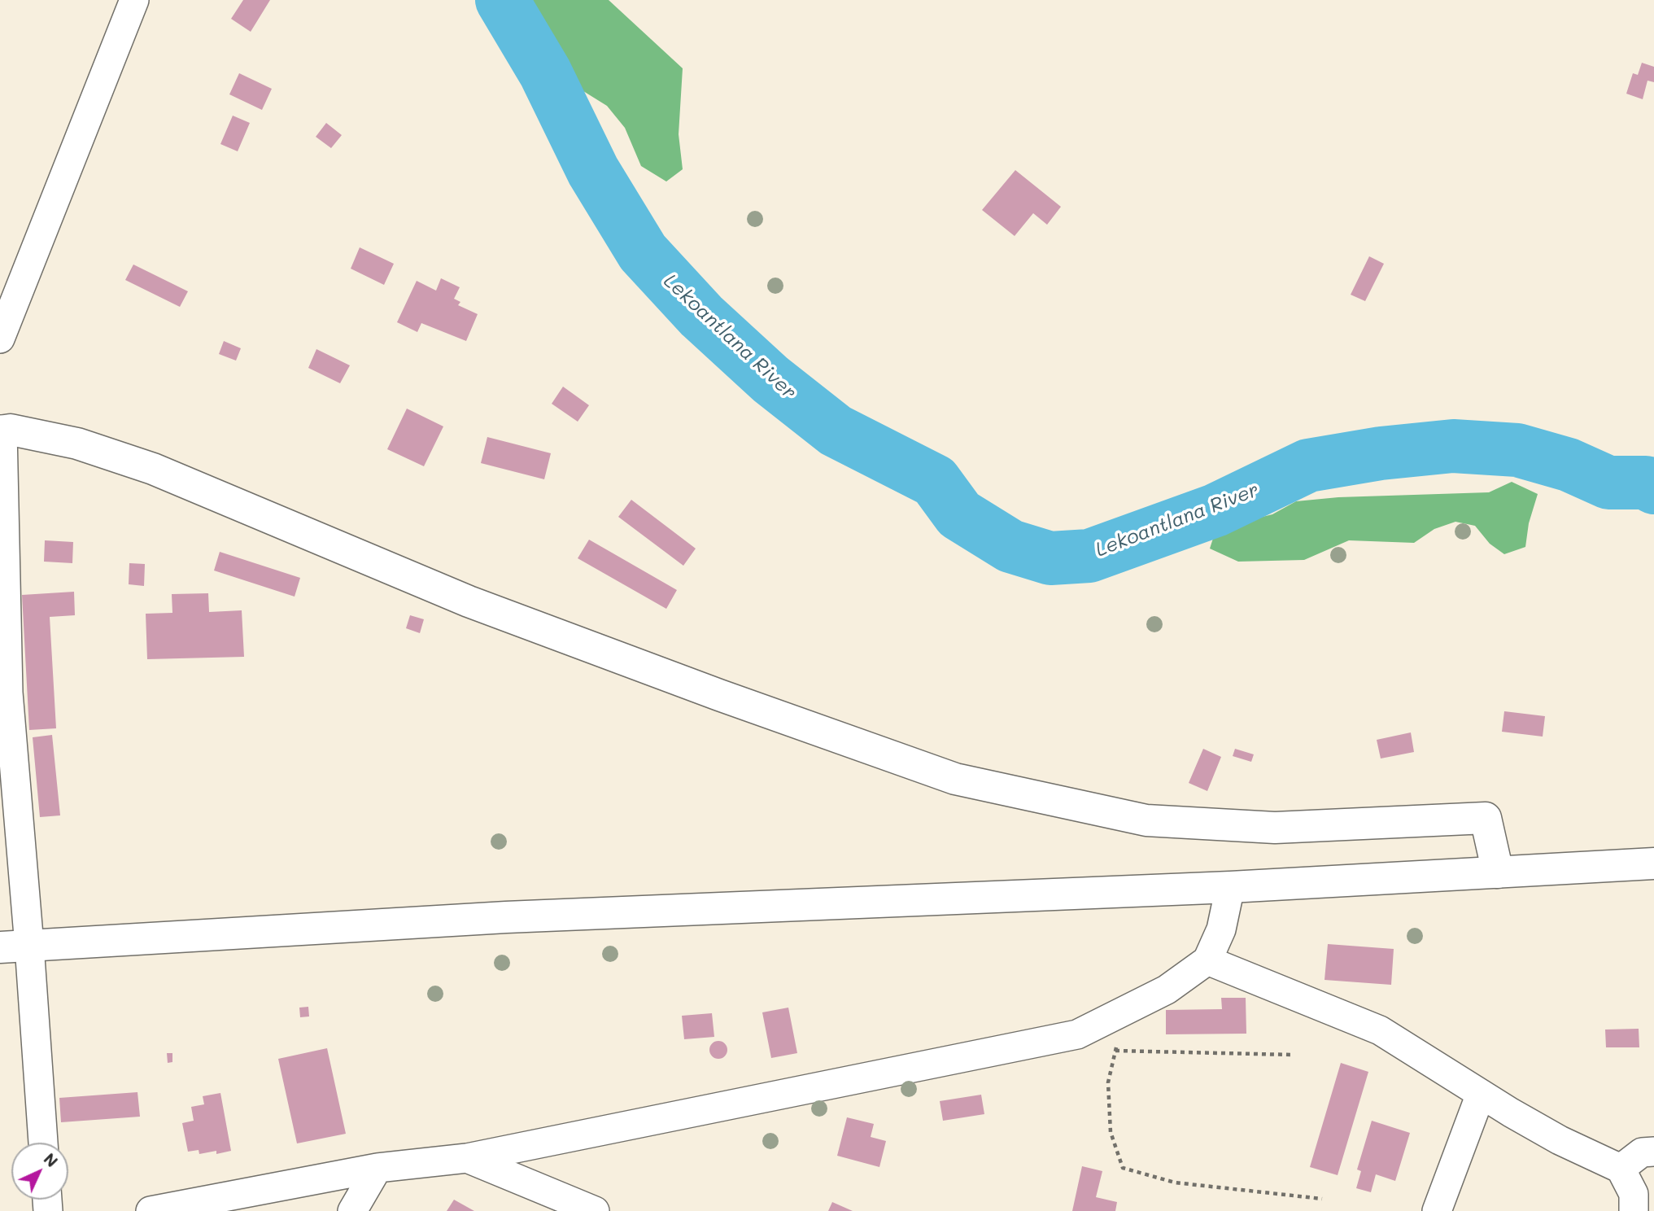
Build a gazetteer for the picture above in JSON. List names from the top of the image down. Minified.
{"water":["Lekoantlana River"],"north":"top right"}
